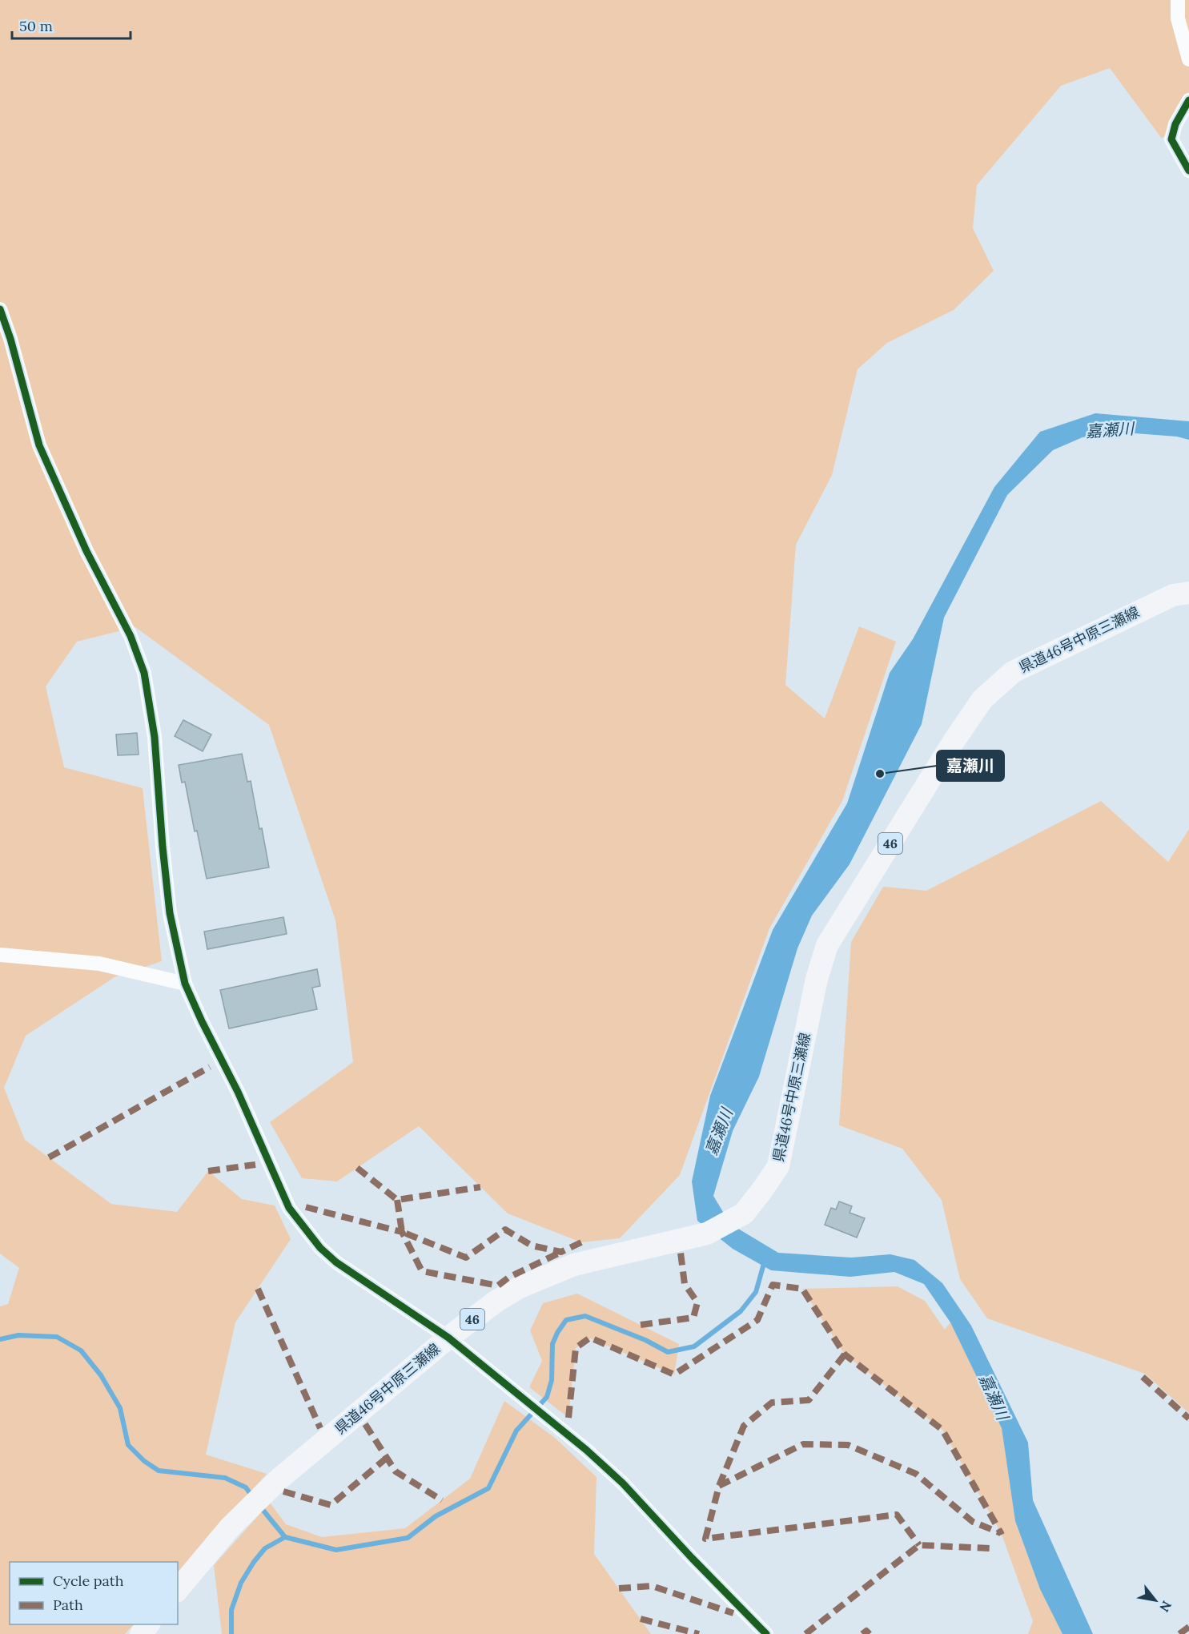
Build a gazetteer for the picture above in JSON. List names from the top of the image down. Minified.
{"streets":{"main road":["県道46号中原三瀬線","46"]},"water":["嘉瀬川"],"places":["嘉瀬川"],"legend":["Cycle path","Path"],"scale_bar":"50 m","north":"bottom right"}
